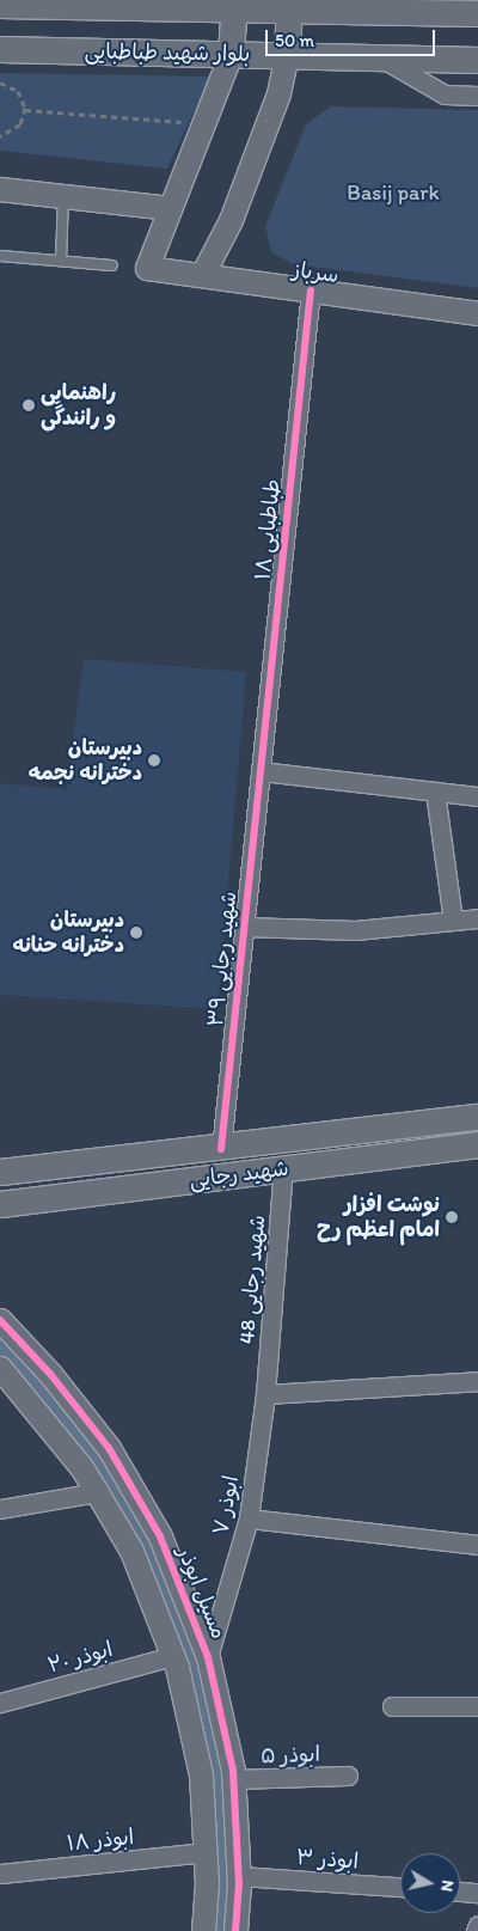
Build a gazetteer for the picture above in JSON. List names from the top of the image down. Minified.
{"streets":{"main road":["بلوار شهید طباطبایی","شهید رجایی"],"street":["سرباز","طباطبایی ۱۸","شهید رجایی ۳۹","شهید رجایی 48","ابوذر ۷","مسیل ابوذر","ابوذر ۲۰","ابوذر ۵","ابوذر ۱۸","ابوذر ۳"]},"crossings":[["سرباز","طباطبایی ۱۸"],["طباطبایی ۱۸","شهید رجایی ۳۹"],["شهید رجایی ۳۹","شهید رجایی"],["شهید رجایی","شهید رجایی 48"],["شهید رجایی 48","ابوذر ۷"],["ابوذر ۷","مسیل ابوذر"],["مسیل ابوذر","ابوذر ۵"],["مسیل ابوذر","ابوذر ۳"]],"parks":["Basij park"],"places":["راهنمایی و رانندگی","دبیرستان دخترانه نجمه","دبیرستان دخترانه حنانه","نوشت افزار امام اعظم رح"],"scale_bar":"50 m","north":"right"}
